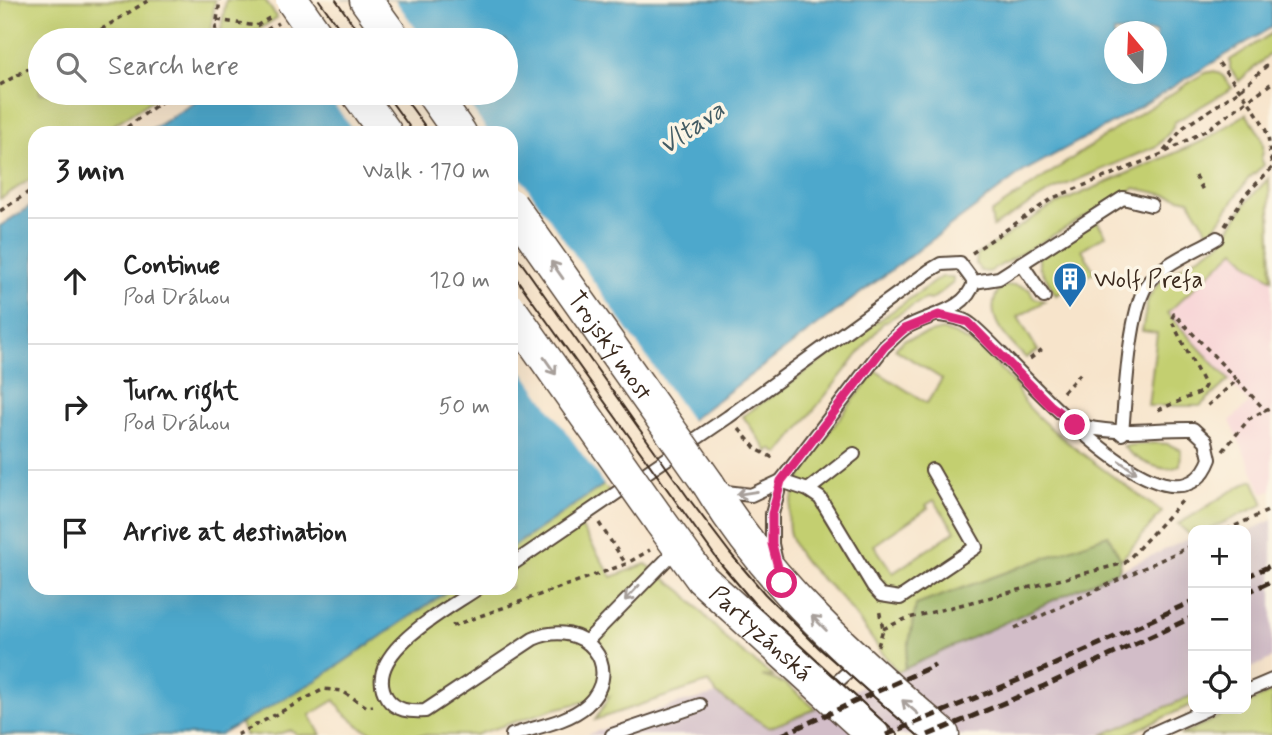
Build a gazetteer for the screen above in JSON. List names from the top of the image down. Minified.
{"streets":{"main road":["Trojský most","Partyzánská"]},"crossings":[["Trojský most","Partyzánská"]],"water":["Vltava"],"places":{"building":["Wolf Prefa"]},"north":"top","page":{"search":"Search here","heading":["3 min","Walk · 170 m"],"list":[["Continue","Pod Dráhou","120 m"],["Turn right","Pod Dráhou","50 m"],"Arrive at destination"],"map_buttons":["+","−"]}}
